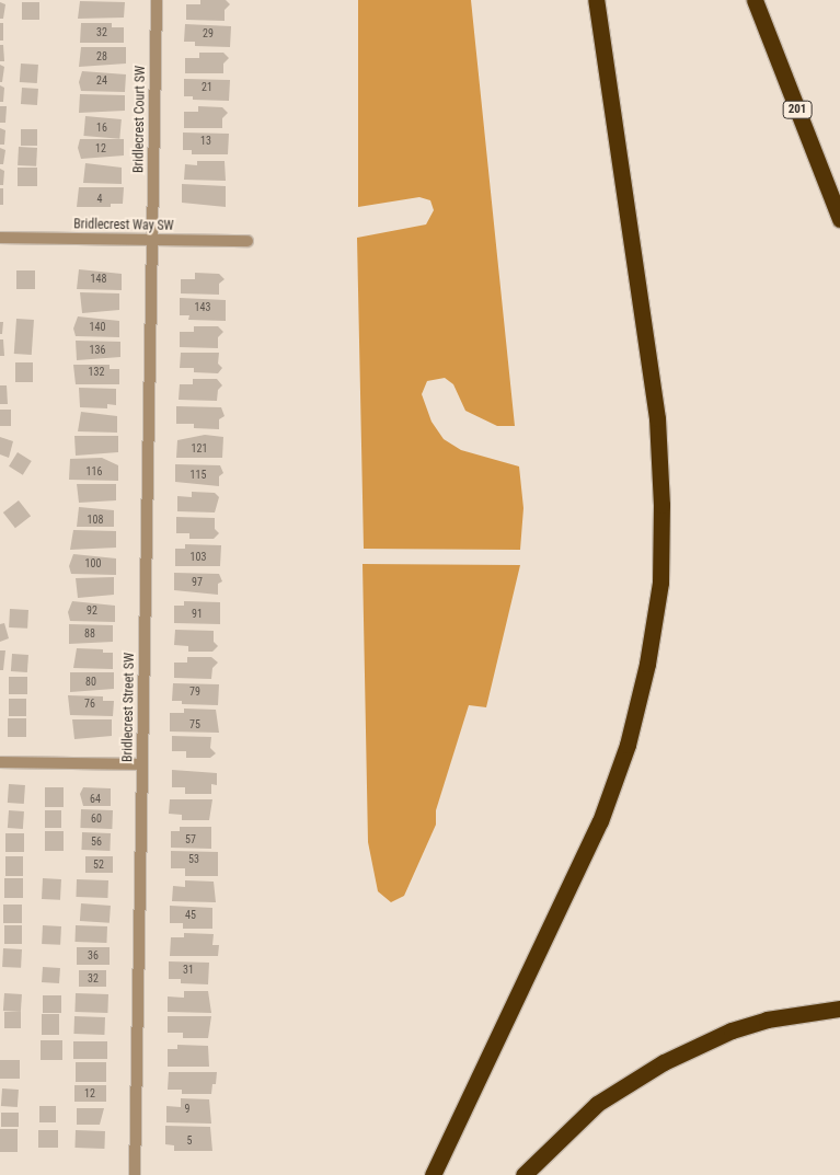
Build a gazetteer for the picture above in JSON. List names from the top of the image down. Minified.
{"streets":{"highway":["201"],"street":["Bridlecrest Court SW","Bridlecrest Way SW","Bridlecrest Street SW"]},"crossings":[["Bridlecrest Court SW","Bridlecrest Way SW"],["Bridlecrest Court SW","Bridlecrest Street SW"],["Bridlecrest Way SW","Bridlecrest Street SW"]],"house_numbers":["32","29","28","24","21","16","13","12","4","148","143","140","136","132","121","116","115","108","103","100","97","92","91","88","80","79","76","75","64","60","57","56","53","52","45","36","31","32","12","9","5"]}
